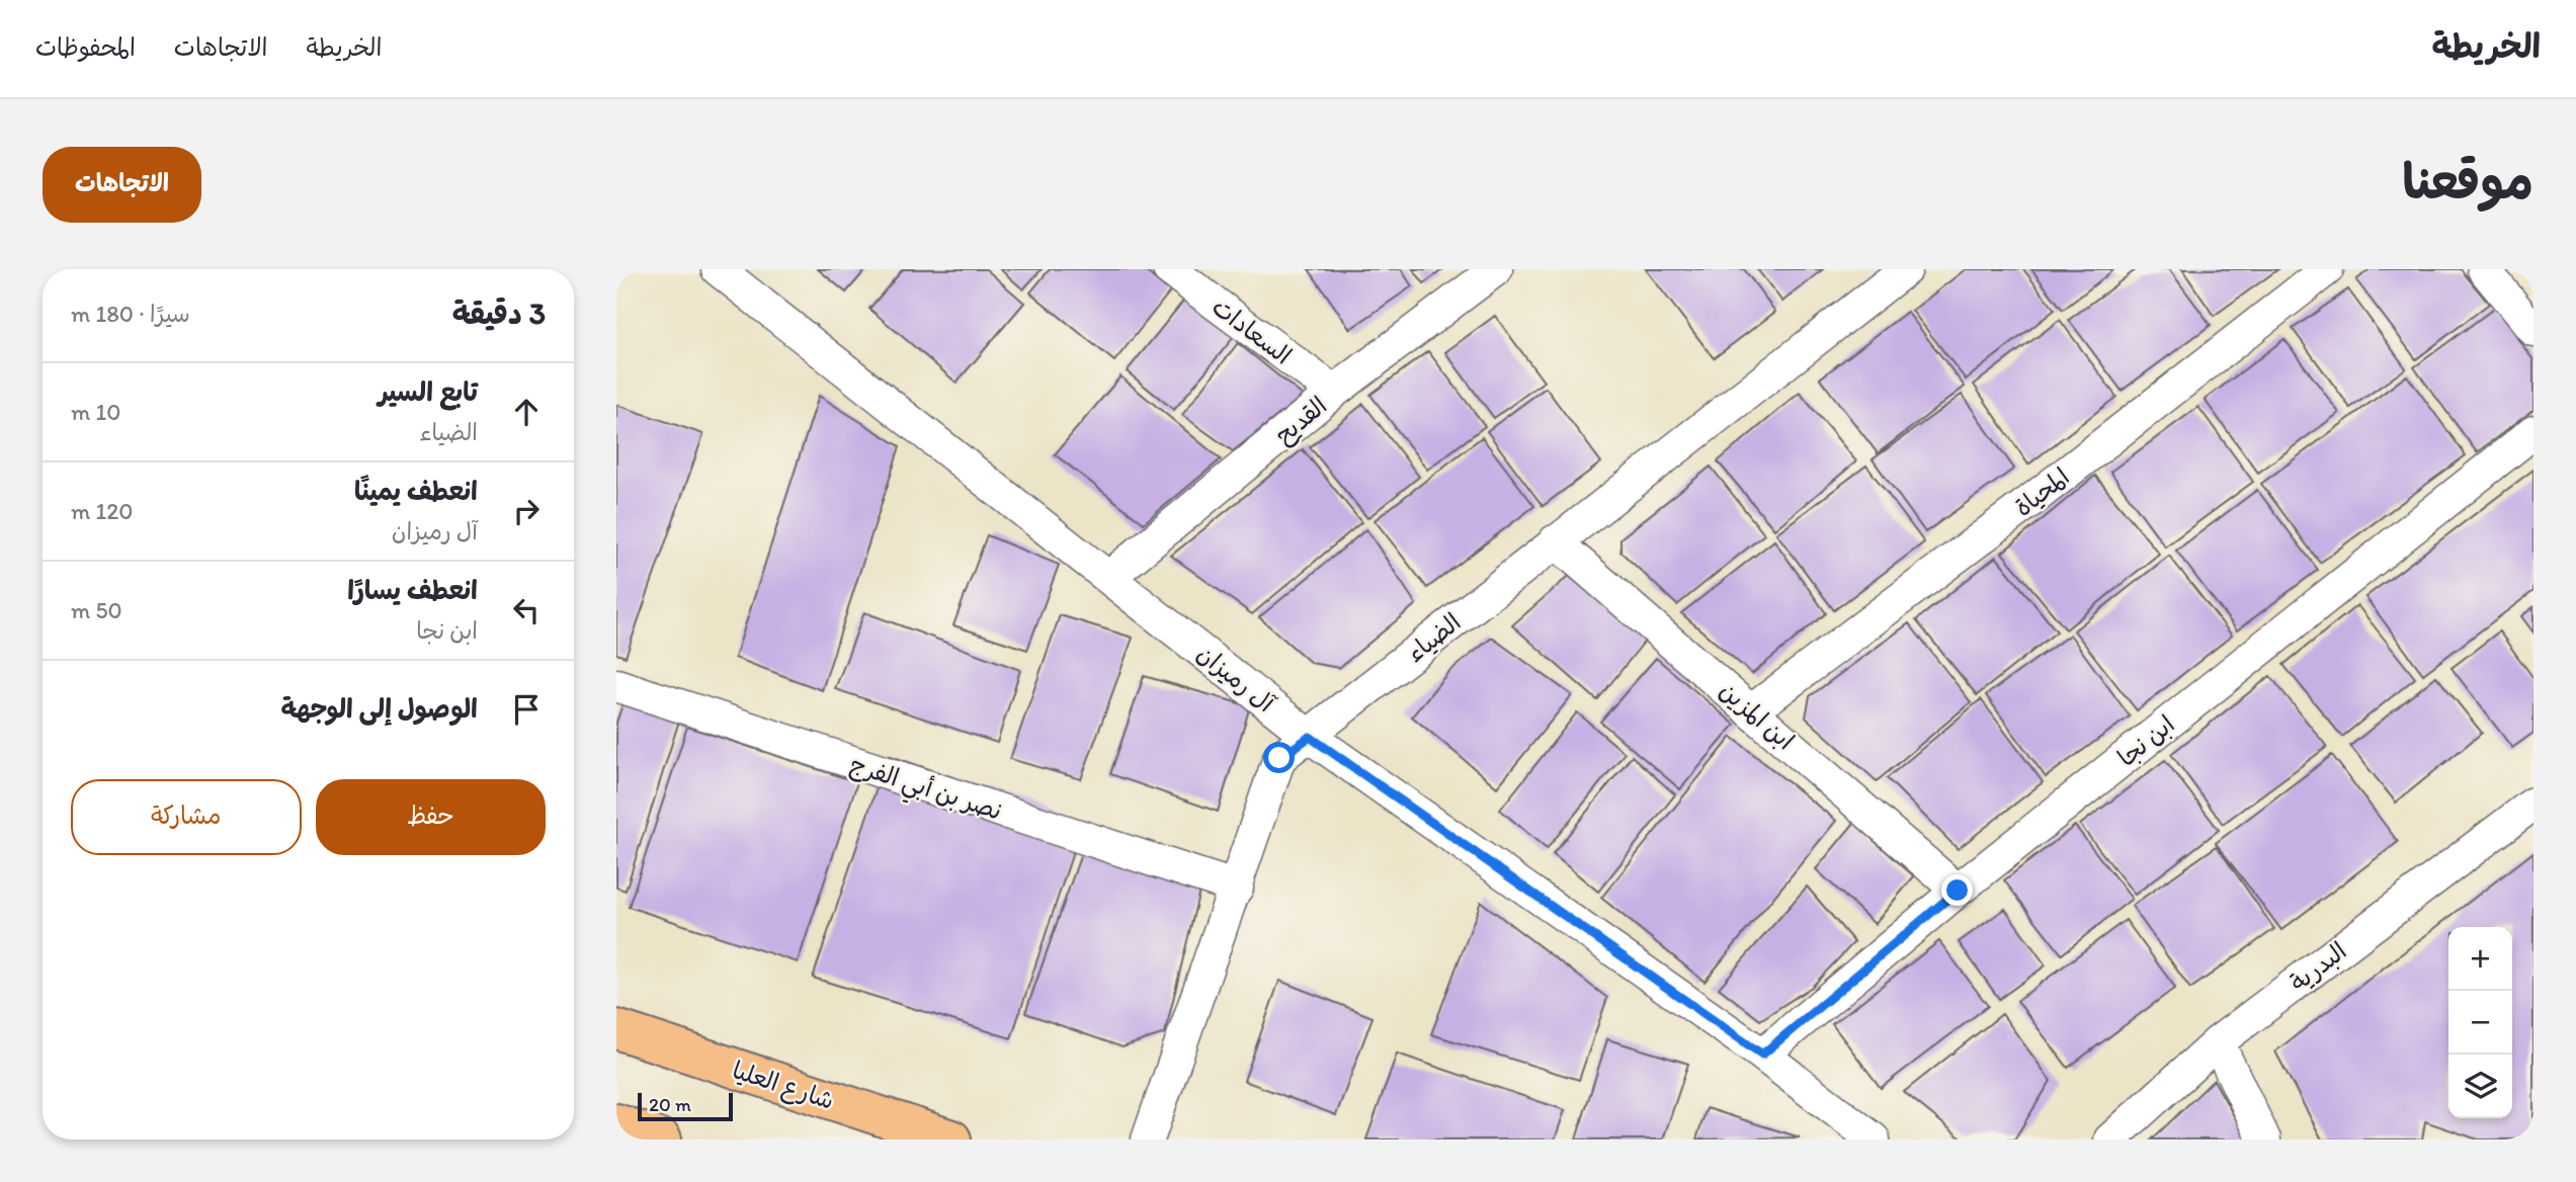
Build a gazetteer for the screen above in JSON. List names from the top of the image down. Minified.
{"streets":{"main road":["شارع العليا"],"street":["السعادات","القديح","المحياة","الضياء","آل رميزان","ابن المزين","ابن نجا","نصر بن أبي الفرج","البدرية"]},"crossings":[["السعادات","القديح"],["القديح","آل رميزان"],["المحياة","ابن المزين"],["الضياء","آل رميزان"],["الضياء","ابن المزين"],["الضياء","نصر بن أبي الفرج"],["آل رميزان","ابن نجا"],["ابن المزين","ابن نجا"]],"scale_bar":"20 m","page":{"header":"الخريطة","nav":["الخريطة","الاتجاهات","المحفوظات"],"title":"موقعنا","buttons":["الاتجاهات",["حفظ","مشاركة"]],"heading":["3 دقيقة","سيرًا · 180 m"],"list":[["تابع السير","الضياء","10 m"],["انعطف يمينًا","آل رميزان","120 m"],["انعطف يسارًا","ابن نجا","50 m"],"الوصول إلى الوجهة"],"map_buttons":["+","−"],"scale":"20 m"}}
